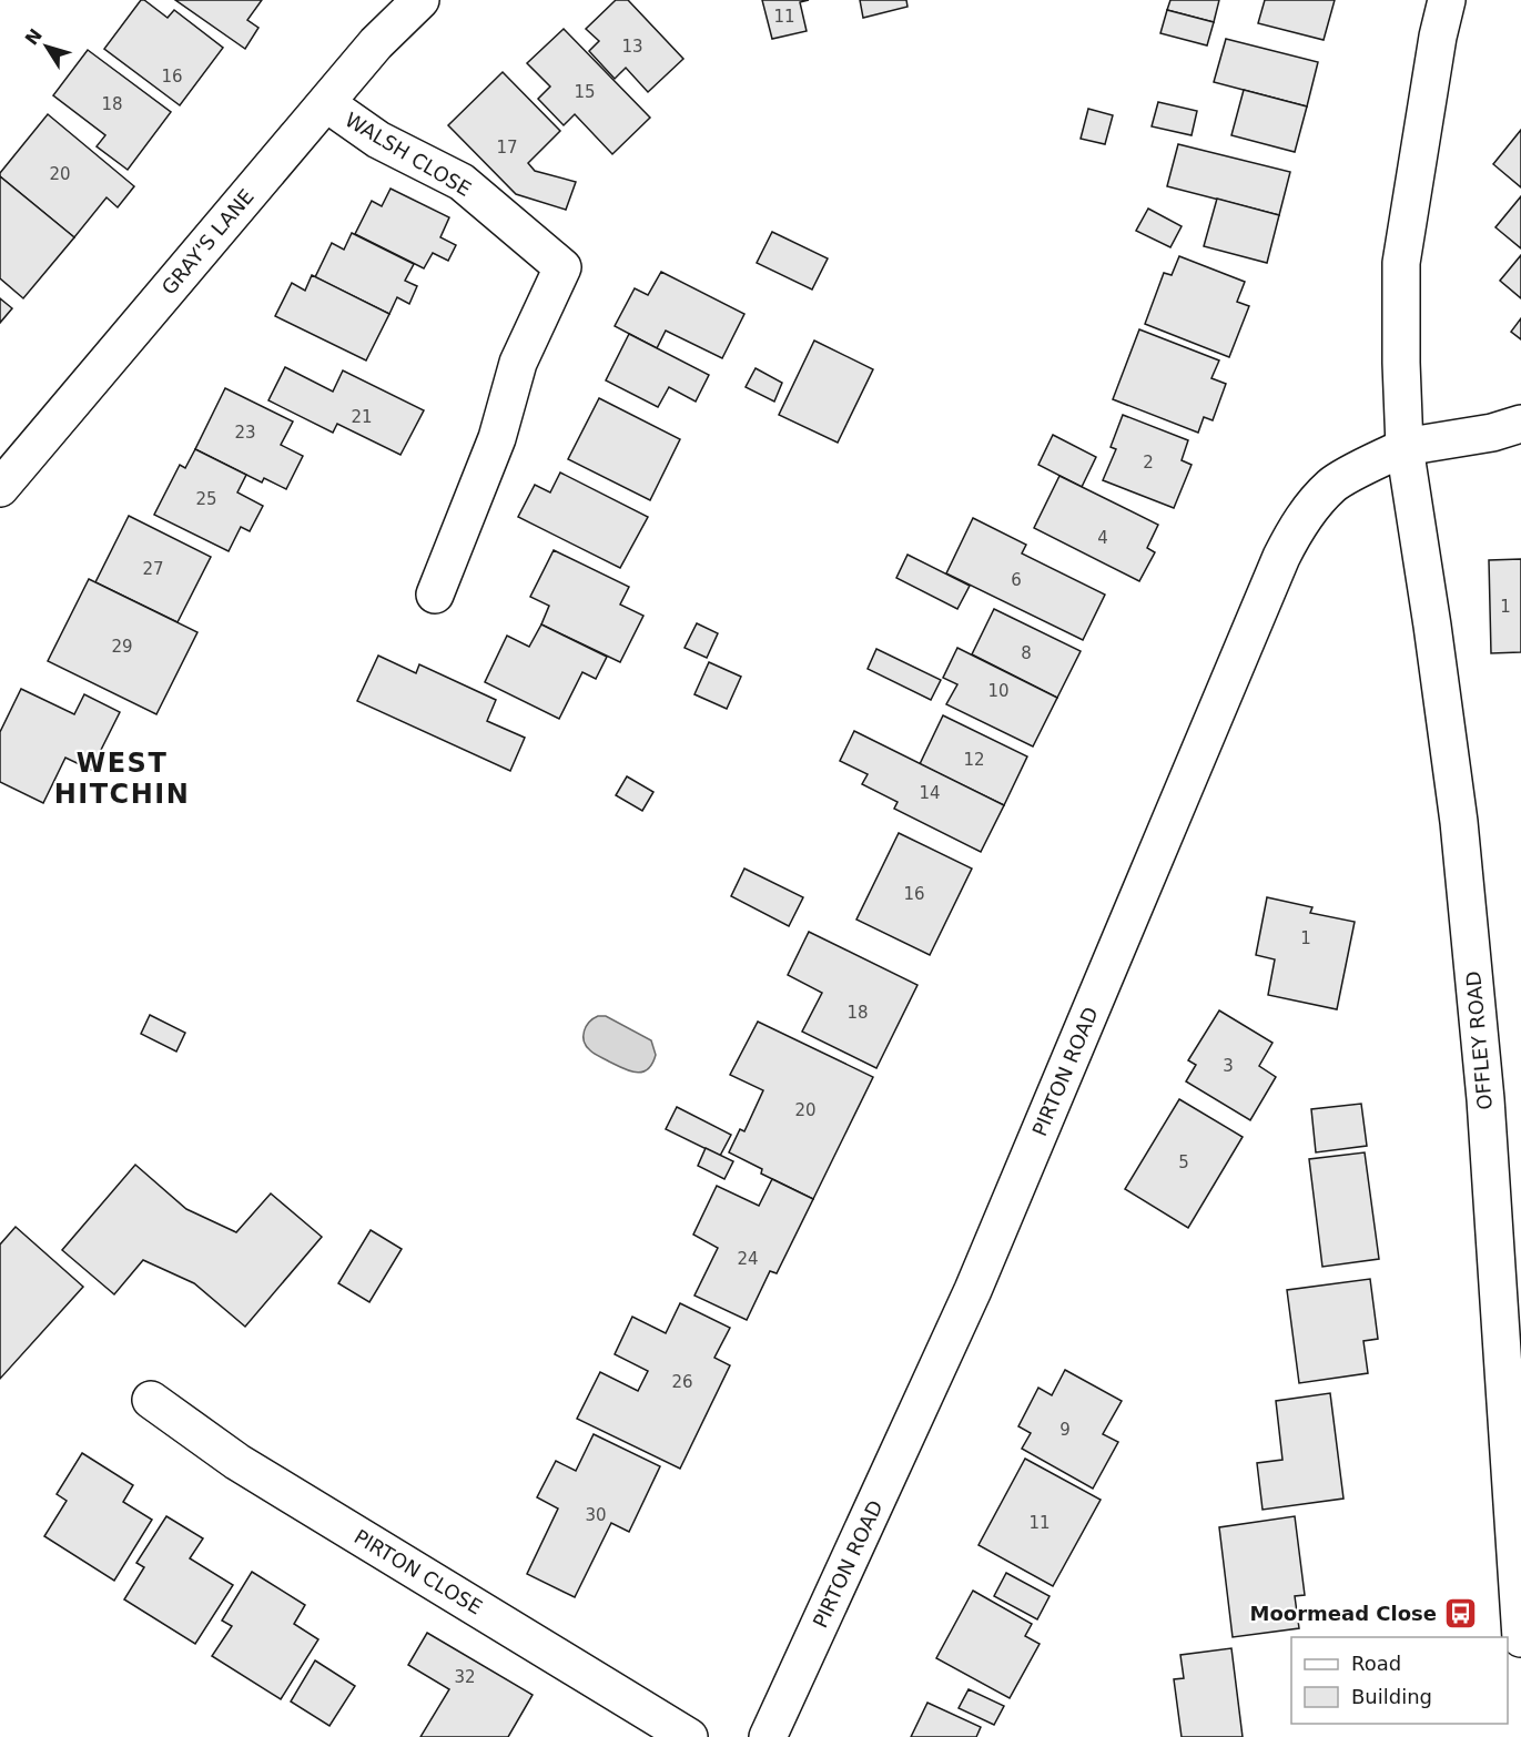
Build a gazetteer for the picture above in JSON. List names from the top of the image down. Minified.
{"streets":{"main road":["WALSH CLOSE","GRAY'S LANE","OFFLEY ROAD","PIRTON ROAD","PIRTON CLOSE"]},"crossings":[["WALSH CLOSE","GRAY'S LANE"],["OFFLEY ROAD","PIRTON ROAD"]],"districts":["WEST HITCHIN"],"places":{"bus stop":["Moormead Close"]},"house_numbers":["11","13","16","15","18","17","20","21","23","2","25","4","27","6","1","29","8","10","12","14","16","1","18","3","20","5","24","26","9","30","11","32"],"legend":["Road","Building"],"north":"top left"}
